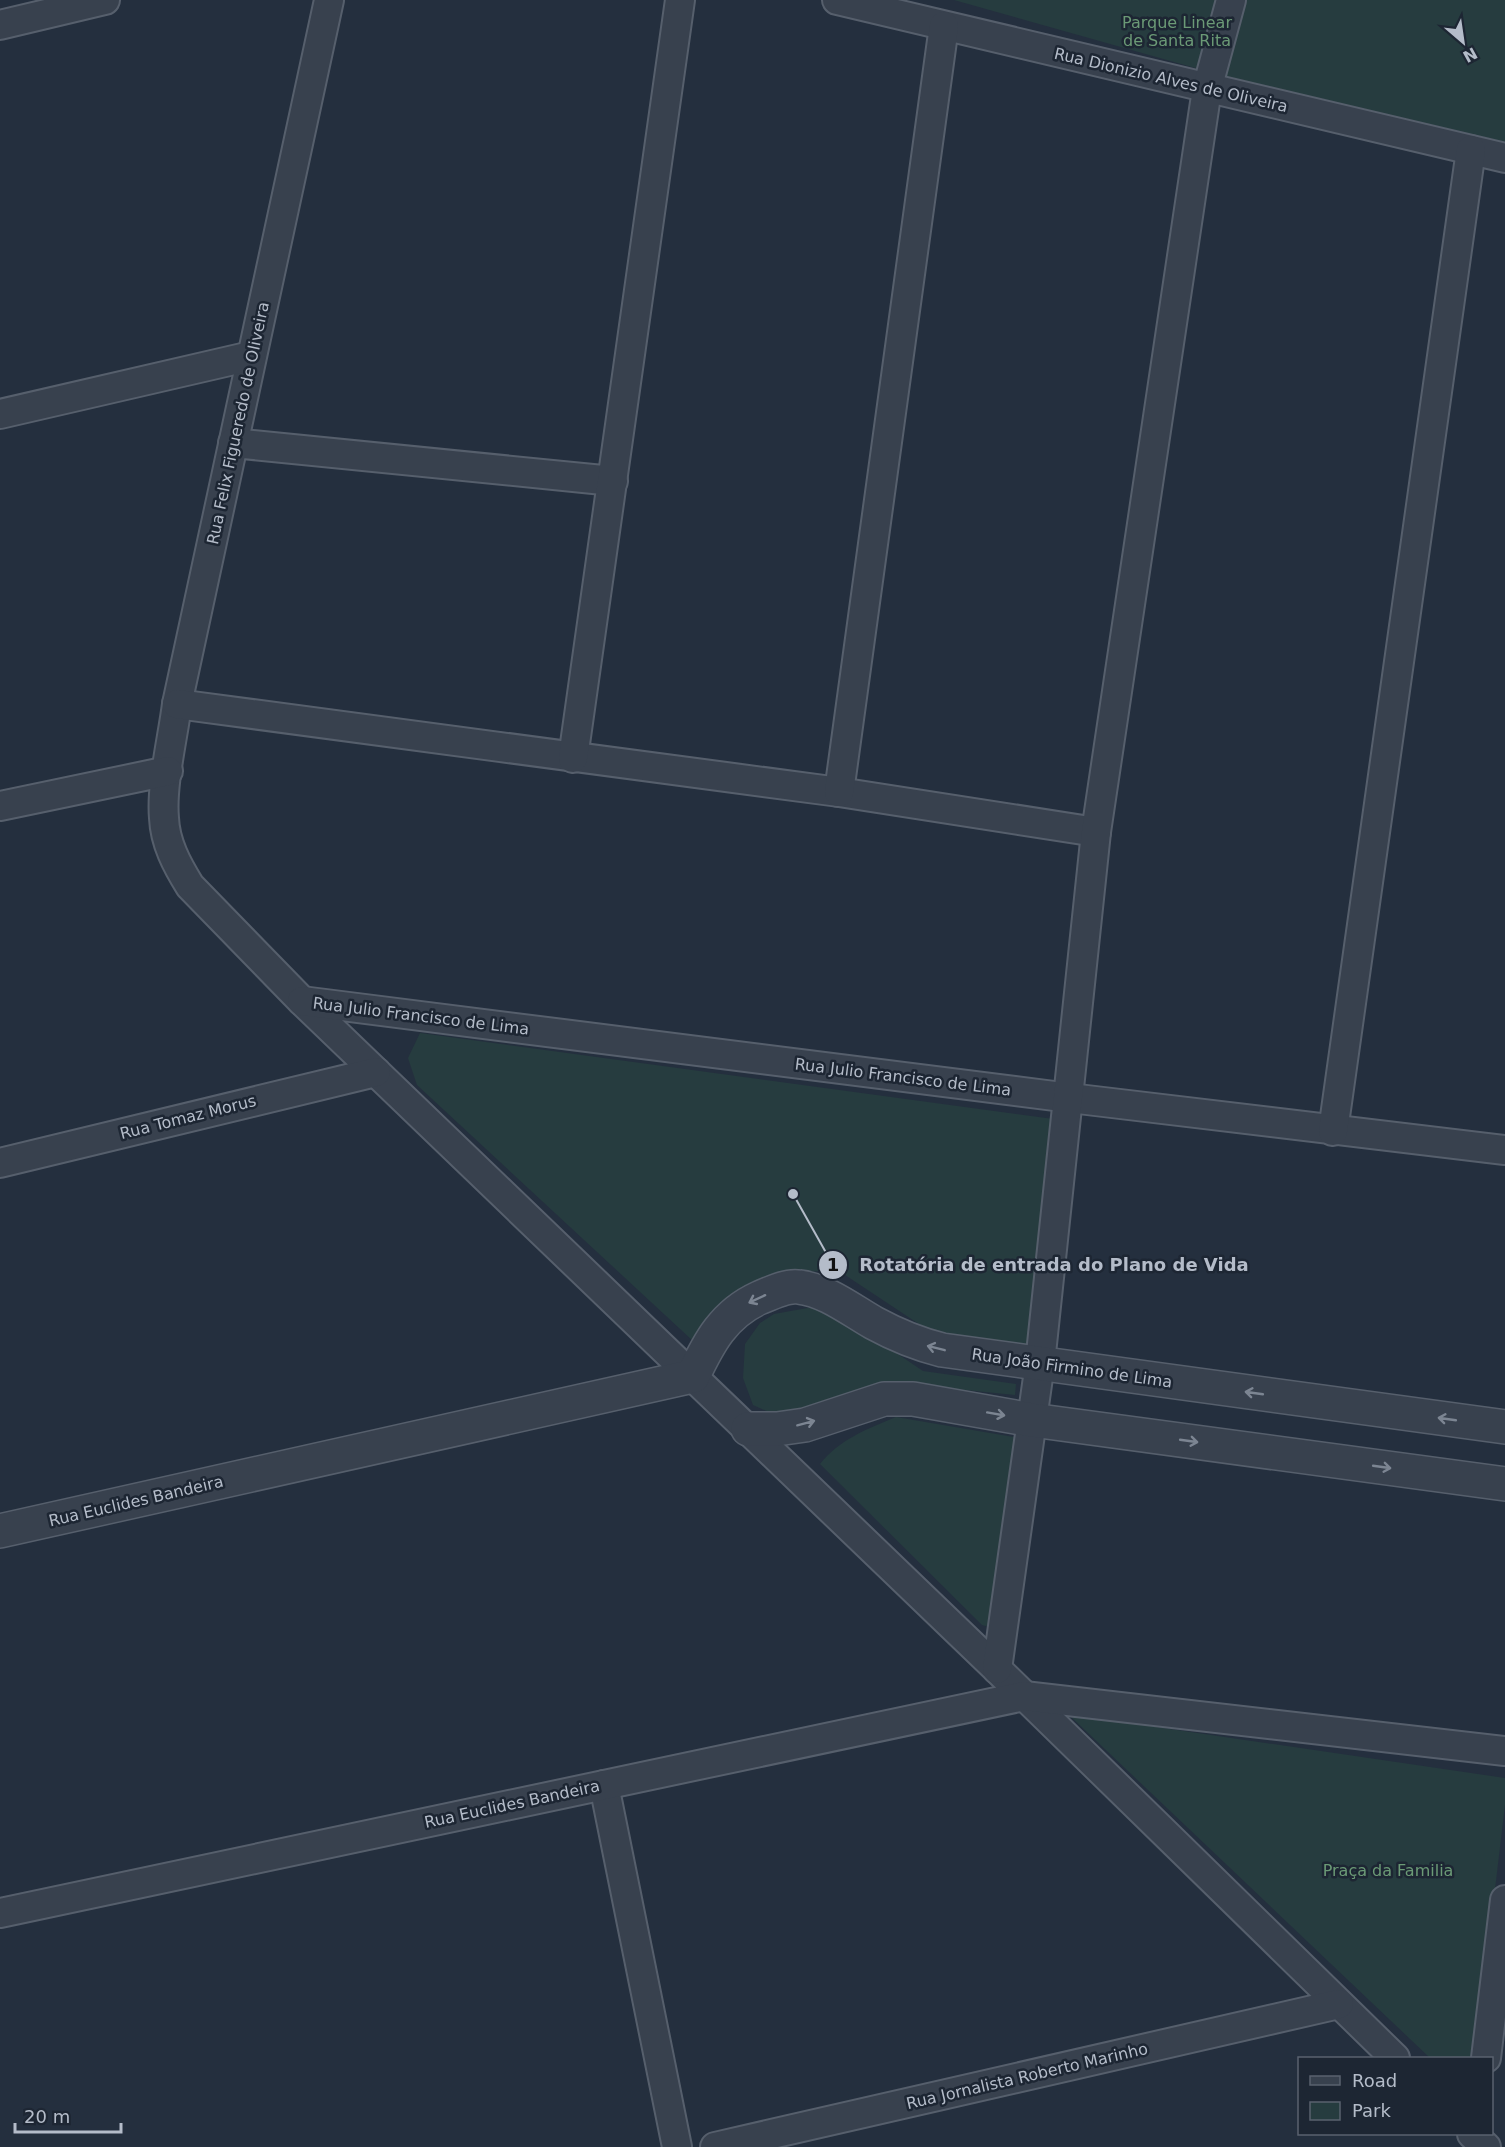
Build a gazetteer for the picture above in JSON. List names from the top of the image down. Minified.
{"streets":{"street":["Rua Dionizio Alves de Oliveira","Rua Felix Figueredo de Oliveira","Rua Julio Francisco de Lima","Rua Tomaz Morus","Rua João Firmino de Lima","Rua Euclides Bandeira","Rua Jornalista Roberto Marinho"]},"crossings":[["Rua Felix Figueredo de Oliveira","Rua Julio Francisco de Lima"],["Rua Felix Figueredo de Oliveira","Rua Tomaz Morus"],["Rua Felix Figueredo de Oliveira","Rua João Firmino de Lima"],["Rua Felix Figueredo de Oliveira","Rua Euclides Bandeira"],["Rua Felix Figueredo de Oliveira","Rua Jornalista Roberto Marinho"],["Rua João Firmino de Lima","Rua Euclides Bandeira"]],"parks":["Parque Linear de Santa Rita","Praça da Familia"],"places":["Rotatória de entrada do Plano de Vida"],"legend":["Road","Park"],"scale_bar":"20 m","north":"bottom right"}
